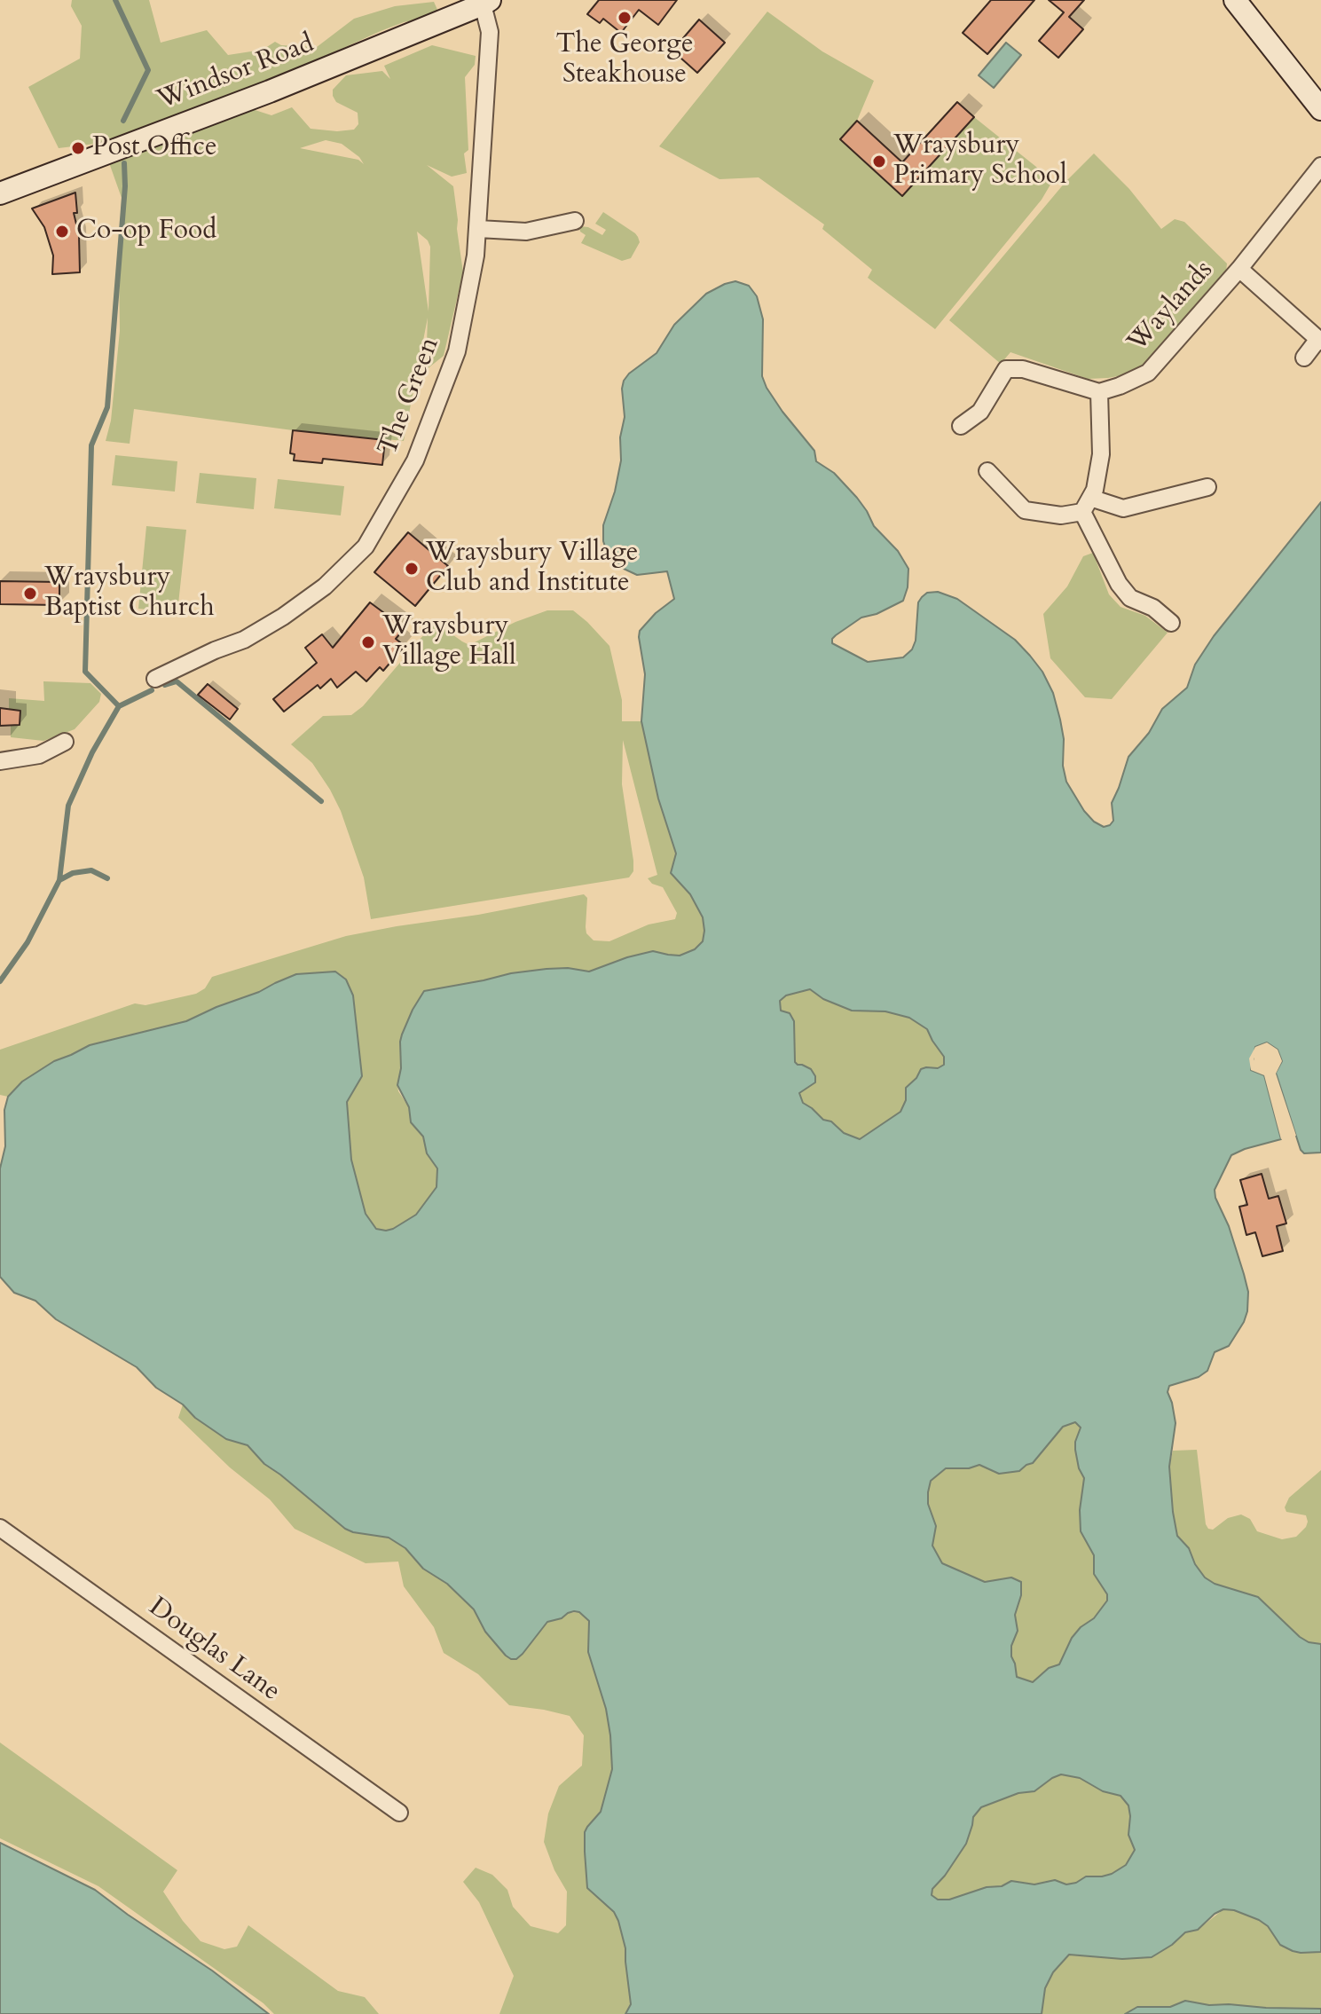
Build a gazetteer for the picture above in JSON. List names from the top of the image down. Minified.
{"streets":{"main road":["Windsor Road"],"street":["Waylands","The Green","Douglas Lane"]},"crossings":[["Windsor Road","The Green"]],"places":["The George Steakhouse","Post Office","Wraysbury Primary School","Co-op Food","Wraysbury Village Club and Institute","Wraysbury Baptist Church","Wraysbury Village Hall"]}
